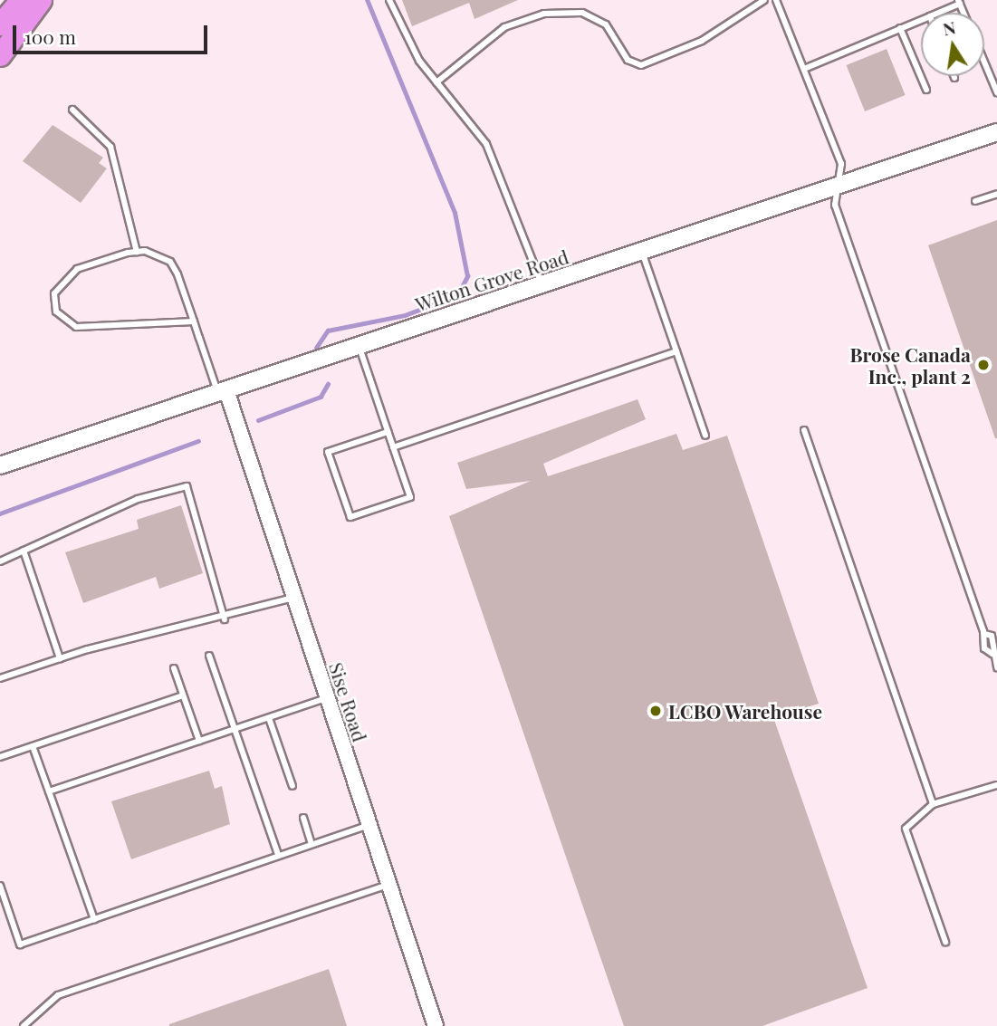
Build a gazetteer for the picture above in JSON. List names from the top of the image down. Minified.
{"streets":{"main road":["Wilton Grove Road"],"street":["Sise Road"]},"crossings":[["Wilton Grove Road","Sise Road"]],"places":["Brose Canada Inc., plant 2","LCBO Warehouse"],"scale_bar":"100 m","north":"top"}
